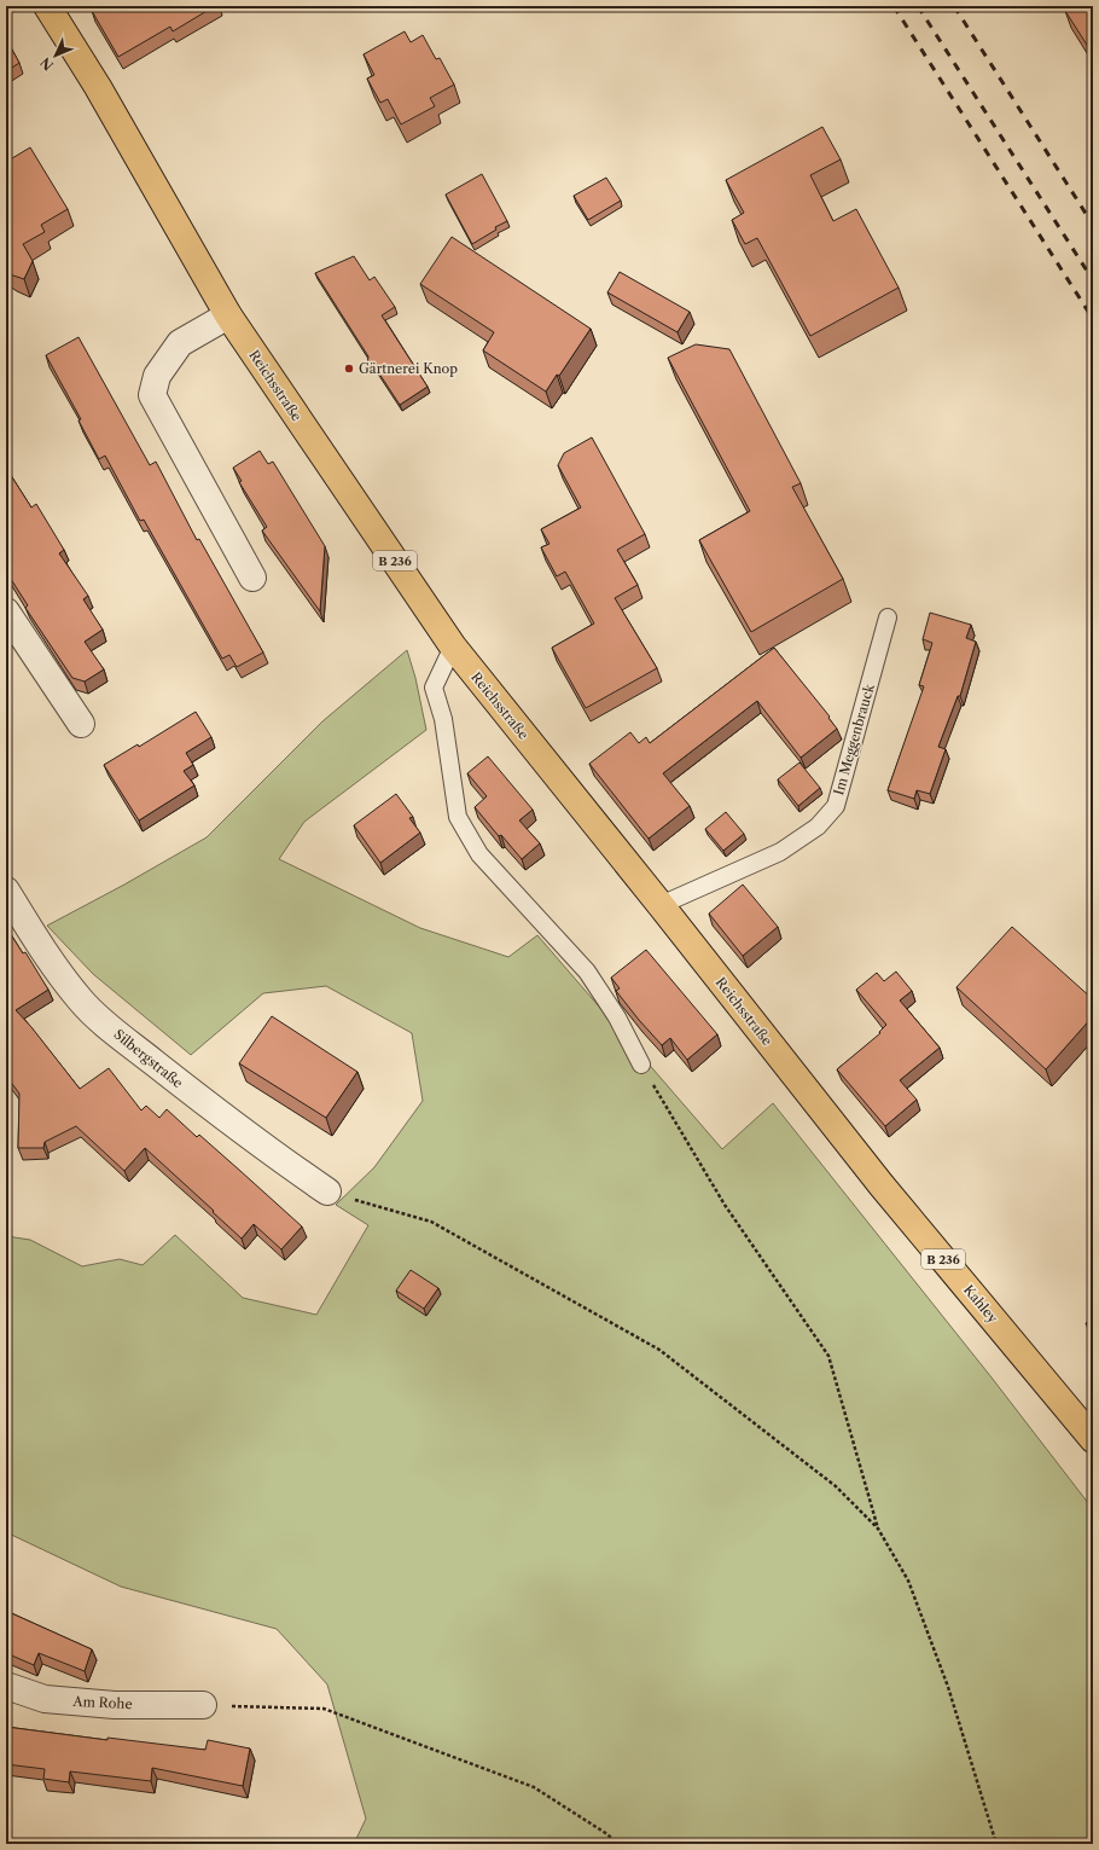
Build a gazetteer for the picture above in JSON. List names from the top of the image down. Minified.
{"streets":{"main road":["Reichsstraße","B 236","Kahley"],"street":["Silbergstraße","Am Rohe"],"lane":["Im Meggenbrauck"]},"crossings":[["Reichsstraße","Im Meggenbrauck"],["Reichsstraße","Kahley"]],"places":["Gärtnerei Knop"],"north":"bottom left"}
